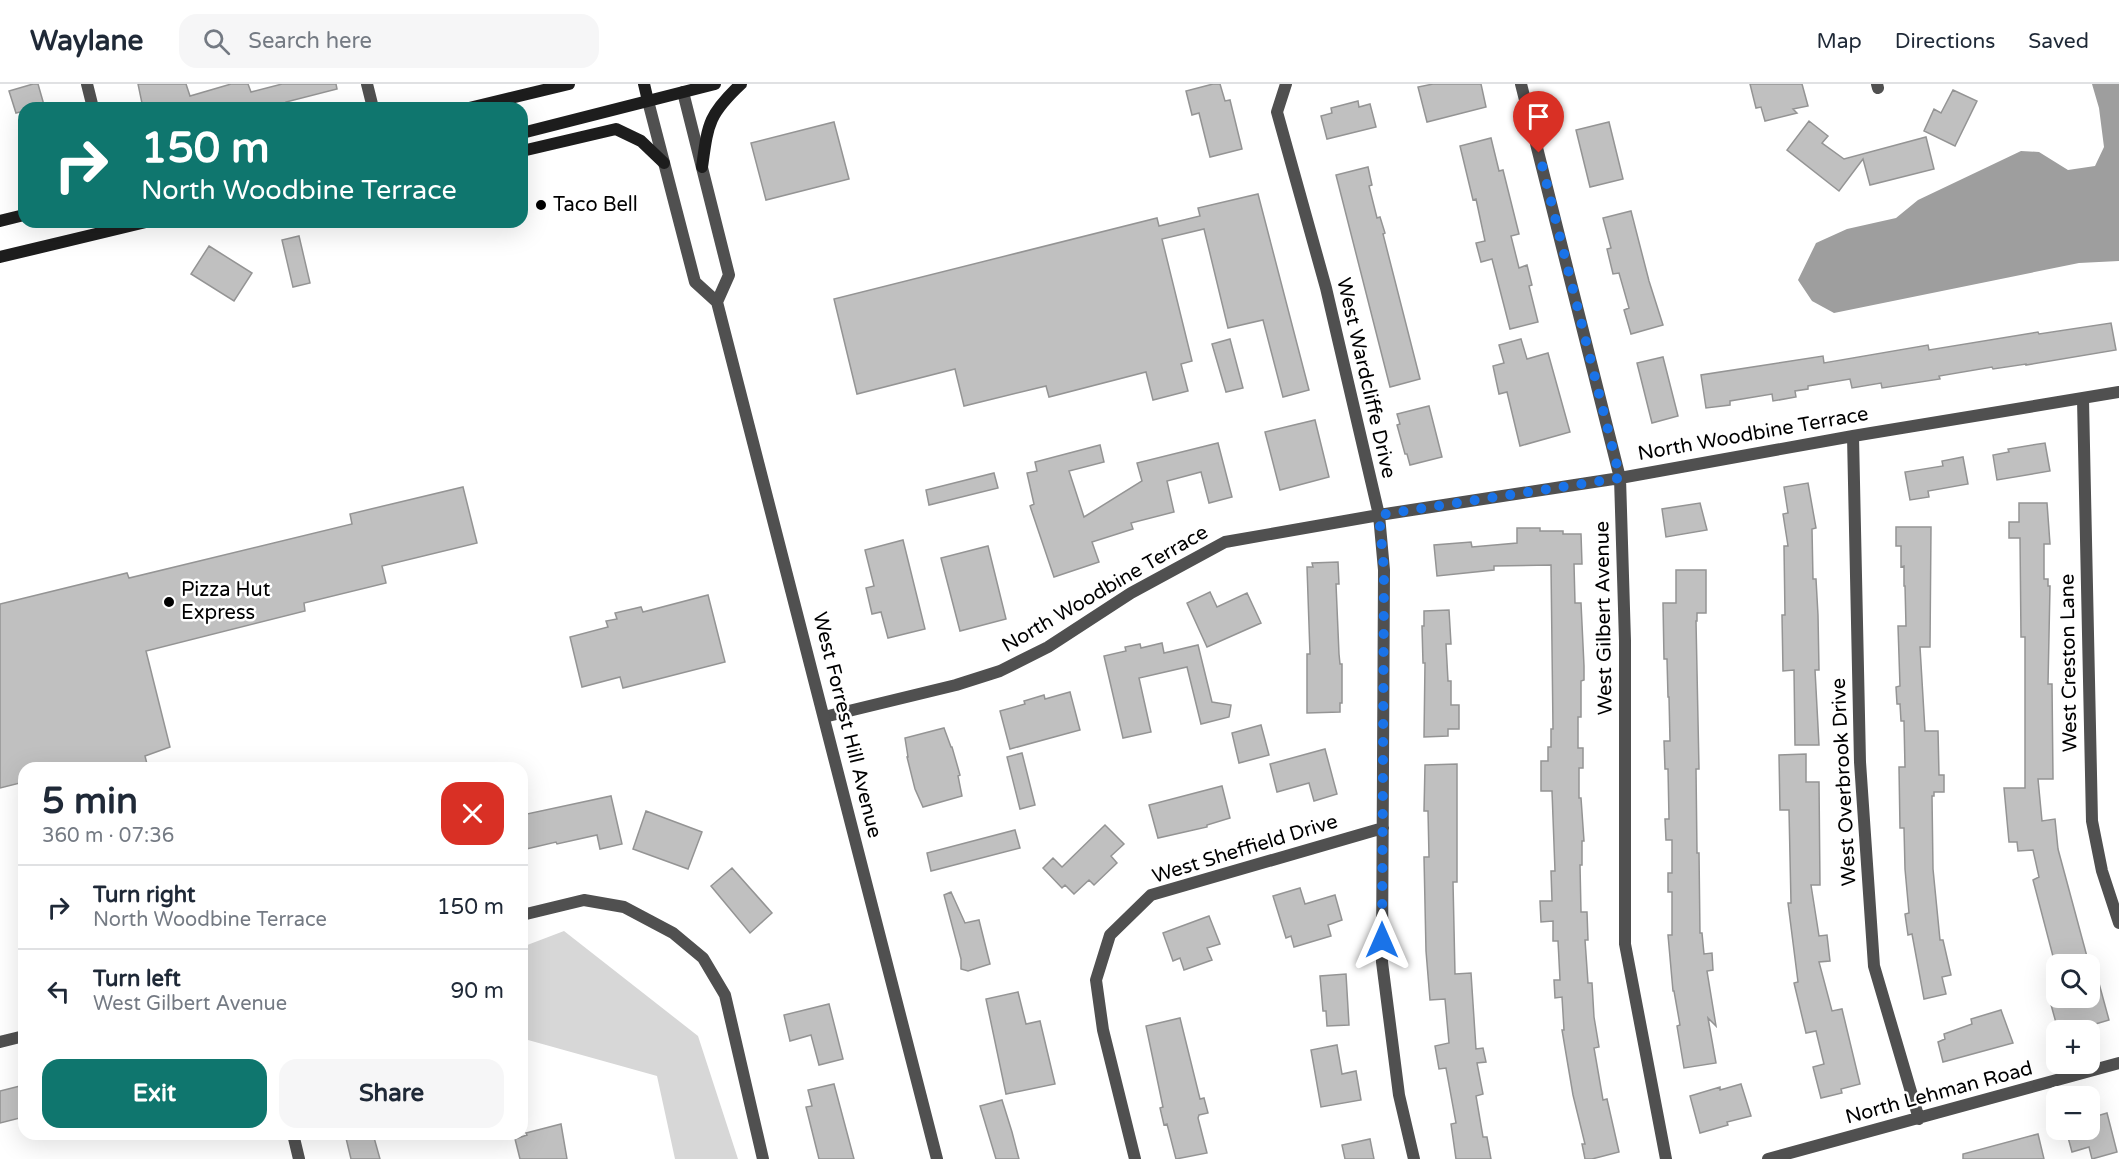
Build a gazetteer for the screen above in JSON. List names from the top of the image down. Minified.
{"streets":{"street":["West Wardcliffe Drive","North Woodbine Terrace","West Gilbert Avenue","West Creston Lane","West Forrest Hill Avenue","West Overbrook Drive","West Sheffield Drive","North Lehman Road"]},"crossings":[["West Wardcliffe Drive","North Woodbine Terrace"],["West Wardcliffe Drive","West Sheffield Drive"],["North Woodbine Terrace","West Gilbert Avenue"],["North Woodbine Terrace","West Creston Lane"],["North Woodbine Terrace","West Forrest Hill Avenue"],["North Woodbine Terrace","West Overbrook Drive"],["West Overbrook Drive","North Lehman Road"]],"places":["Taco Bell","Pizza Hut Express"],"page":{"header":"Waylane","search":"Search here","nav":["Map","Directions","Saved"],"turn":["150 m","North Woodbine Terrace"],"heading":["5 min","360 m · 07:36"],"list":[{"name":"Turn right","note":"North Woodbine Terrace","value":"150 m"},{"name":"Turn left","note":"West Gilbert Avenue","value":"90 m"}],"map_buttons":["+","−"],"buttons":["Exit","Share"]}}
